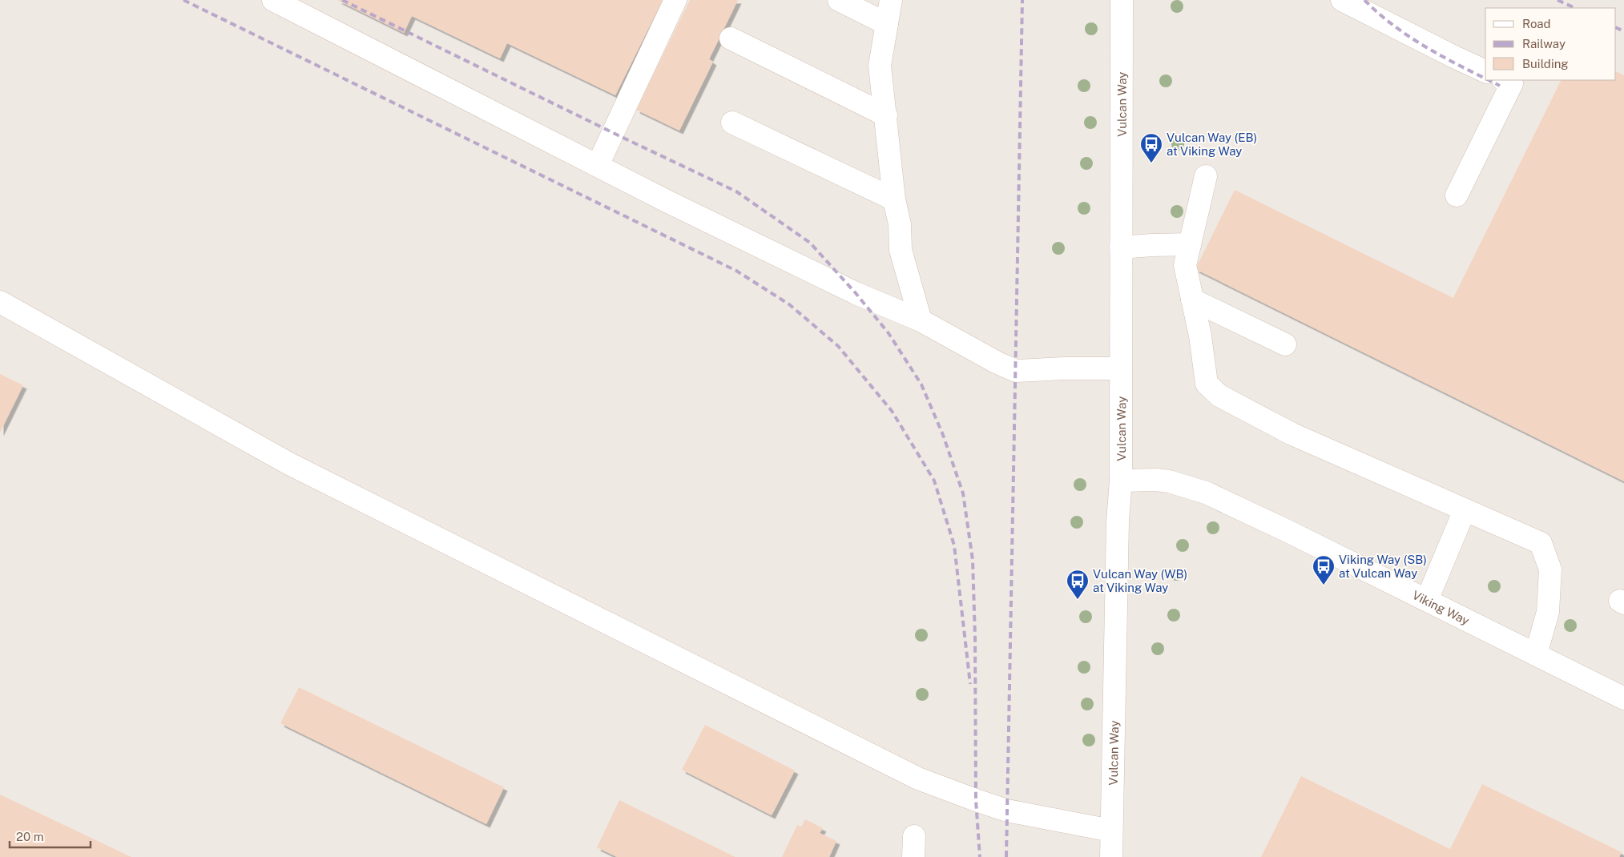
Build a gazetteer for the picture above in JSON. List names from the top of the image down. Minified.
{"streets":{"street":["Vulcan Way","Viking Way"]},"crossings":[["Vulcan Way","Viking Way"]],"places":{"bus stop":["Vulcan Way (EB) at Viking Way","Viking Way (SB) at Vulcan Way","Vulcan Way (WB) at Viking Way"]},"legend":["Road","Railway","Building"],"scale_bar":"20 m"}
